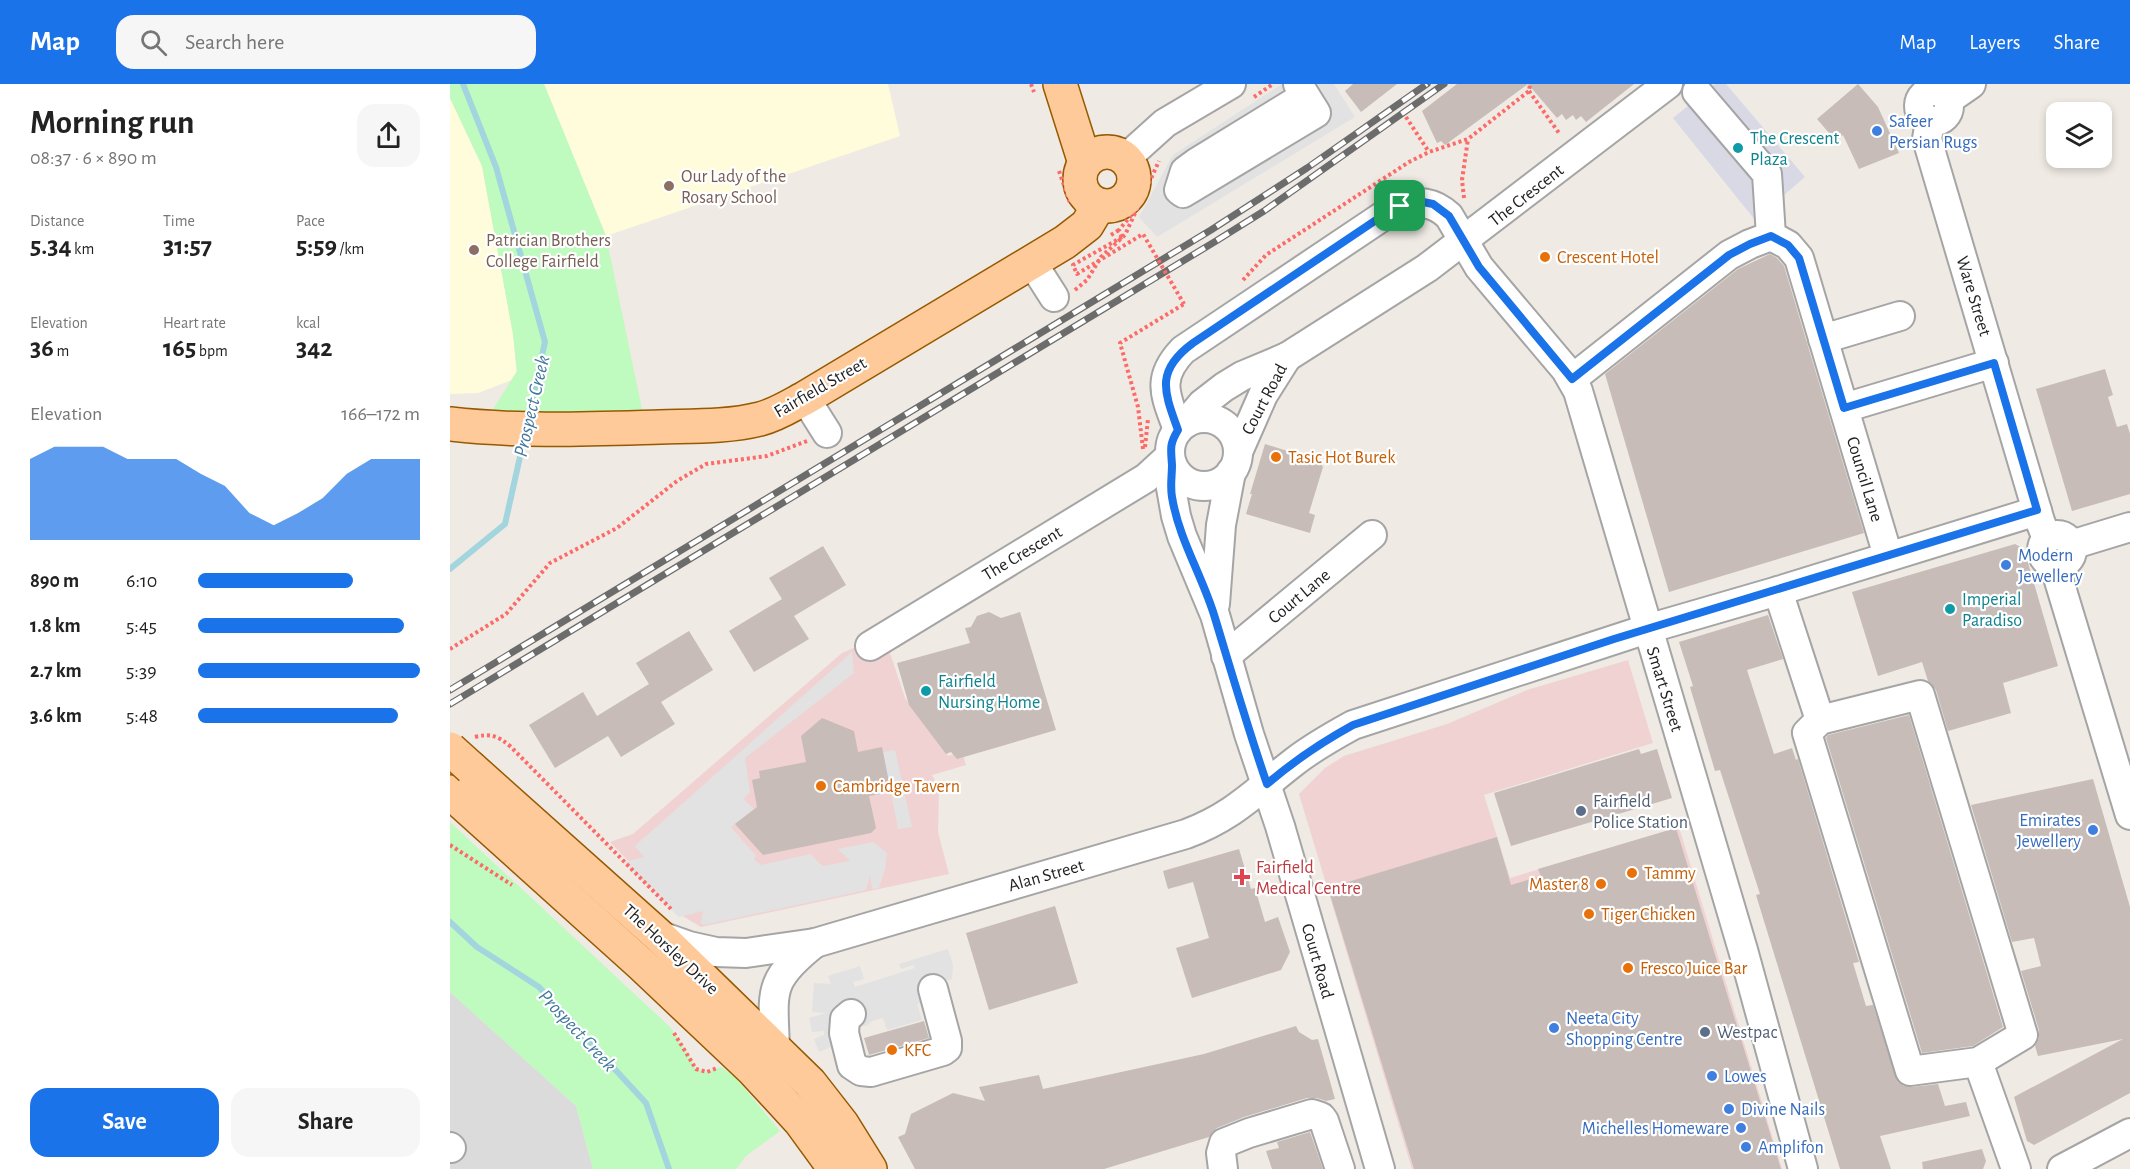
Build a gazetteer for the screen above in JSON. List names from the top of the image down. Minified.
{"streets":{"main road":["Fairfield Street","The Horsley Drive"],"street":["The Crescent","Ware Street","Court Road","Council Lane","Court Lane","Smart Street","Alan Street"]},"crossings":[["The Crescent","Court Road"],["The Crescent","Smart Street"],["Ware Street","Alan Street"],["Court Road","Court Lane"],["Court Road","Smart Street"],["Court Road","Alan Street"],["Council Lane","Alan Street"],["Smart Street","Alan Street"],["Alan Street","The Horsley Drive"]],"water":["Prospect Creek"],"places":{"other":["Safeer Persian Rugs","The Crescent Plaza","Our Lady of the Rosary School","Patrician Brothers College Fairfield","Crescent Hotel","Tasic Hot Burek","Modern Jewellery","Imperial Paradiso","Fairfield Nursing Home","Cambridge Tavern","Fairfield Police Station","Emirates Jewellery","Tammy","Master 8","Tiger Chicken","Fresco Juice Bar","Neeta City Shopping Centre","Westpac","KFC","Lowes","Divine Nails","Michelles Homeware","Amplifon"],"health":["Fairfield Medical Centre"]},"page":{"header":"Map","search":"Search here","nav":["Map","Layers","Share"],"heading":["Morning run","08:37 · 6 × 890 m"],"stats":[["Distance","5.34 km"],["Time","31:57"],["Pace","5:59 /km"],["Elevation","36 m"],["Heart rate","165 bpm"],["kcal","342"]],"chart":["Elevation","166–172 m"],"list":[{"name":"890 m","note":"6:10"},{"name":"1.8 km","note":"5:45"},{"name":"2.7 km","note":"5:39"},{"name":"3.6 km","note":"5:48"}],"buttons":["Save","Share"]}}
